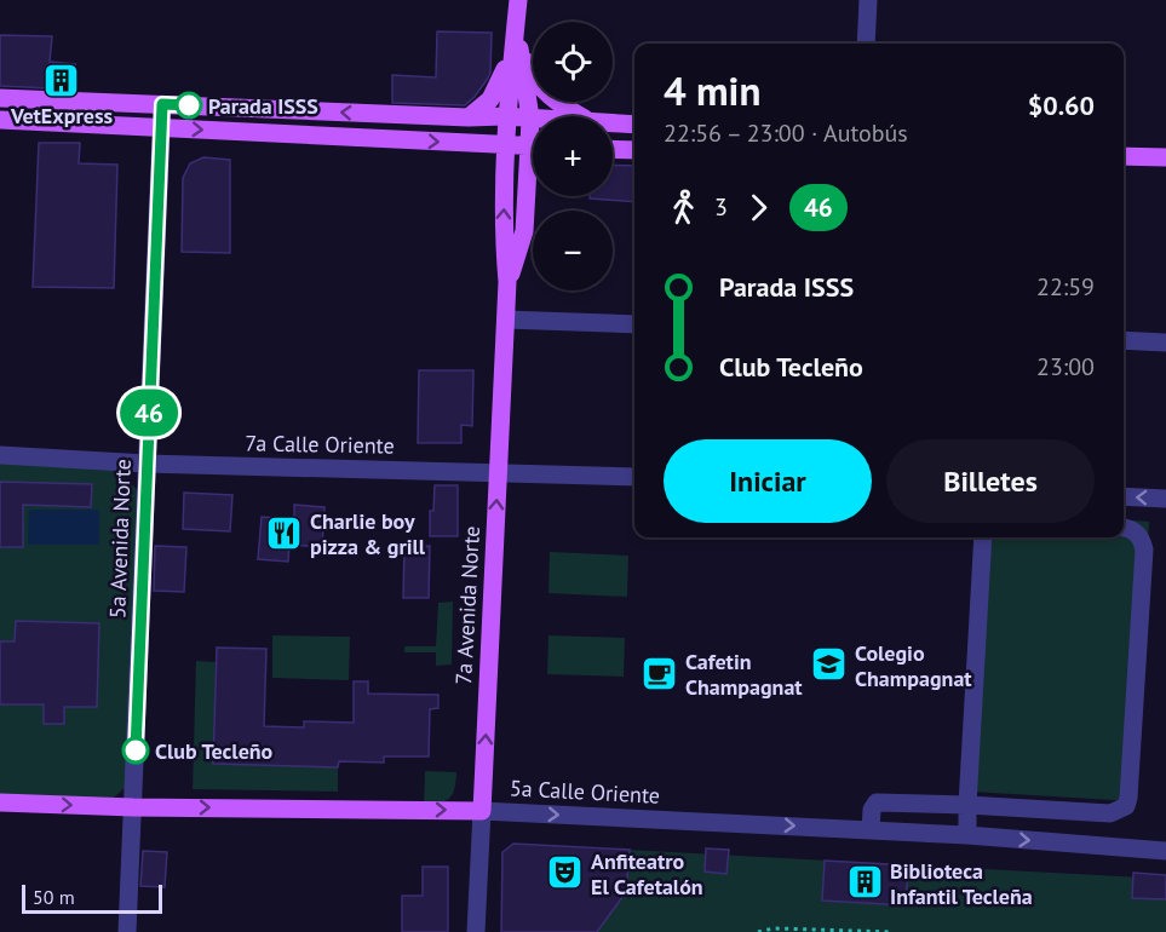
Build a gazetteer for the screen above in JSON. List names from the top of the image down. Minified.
{"streets":{"main road":["7a Avenida Norte","5a Calle Oriente"],"street":["7a Calle Oriente","5a Avenida Norte"]},"crossings":[["7a Calle Oriente","5a Avenida Norte"],["7a Calle Oriente","7a Avenida Norte"],["5a Avenida Norte","5a Calle Oriente"],["7a Avenida Norte","5a Calle Oriente"]],"one_way":["7a Avenida Norte","5a Calle Oriente"],"places":{"building":["VetExpress","Biblioteca Infantil Tecleña"],"other":["Parada ISSS","Club Tecleño"],"restaurant":["Charlie boy pizza & grill"],"school or university":["Colegio Champagnat"],"cafe":["Cafetin Champagnat"],"theatre":["Anfiteatro El Cafetalón"]},"lines":["bus line 46"],"scale_bar":"50 m","page":{"on_map":"46","map_buttons":["+","−"],"heading":["4 min","22:56 – 23:00 · Autobús","$0.60"],"legs":["3","46"],"list":[{"name":"Parada ISSS","value":"22:59"},{"name":"Club Tecleño","value":"23:00"}],"buttons":["Iniciar","Billetes"],"scale":"50 m"}}
